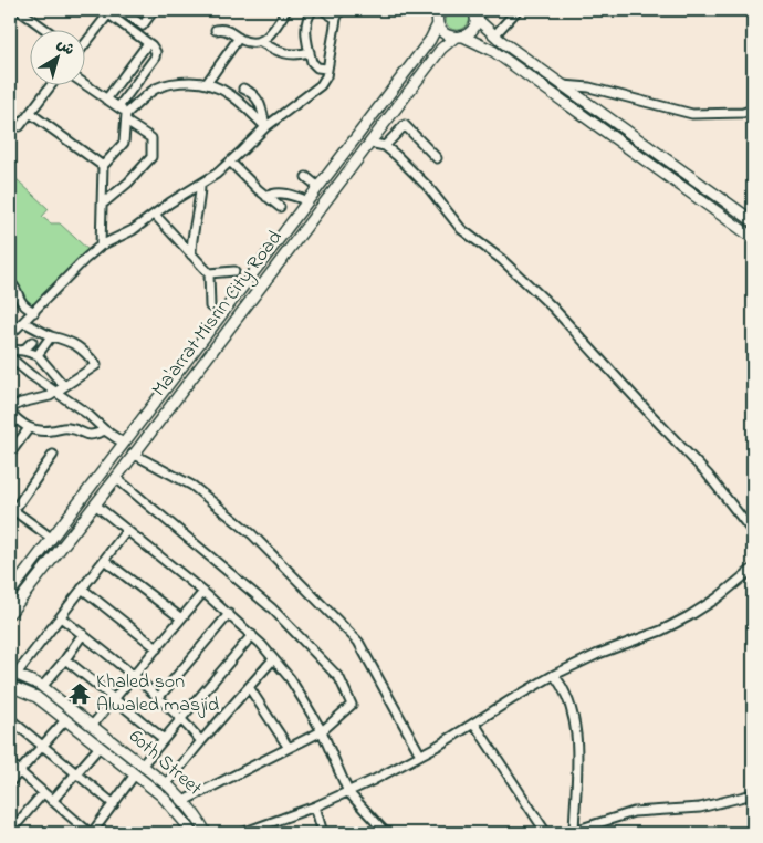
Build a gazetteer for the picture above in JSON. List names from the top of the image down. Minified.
{"streets":{"main road":["Ma'arrat Misrin City Road","60th Street"]},"places":{"temple":["Khaled son Alwaled masjid"]},"north":"top right"}
